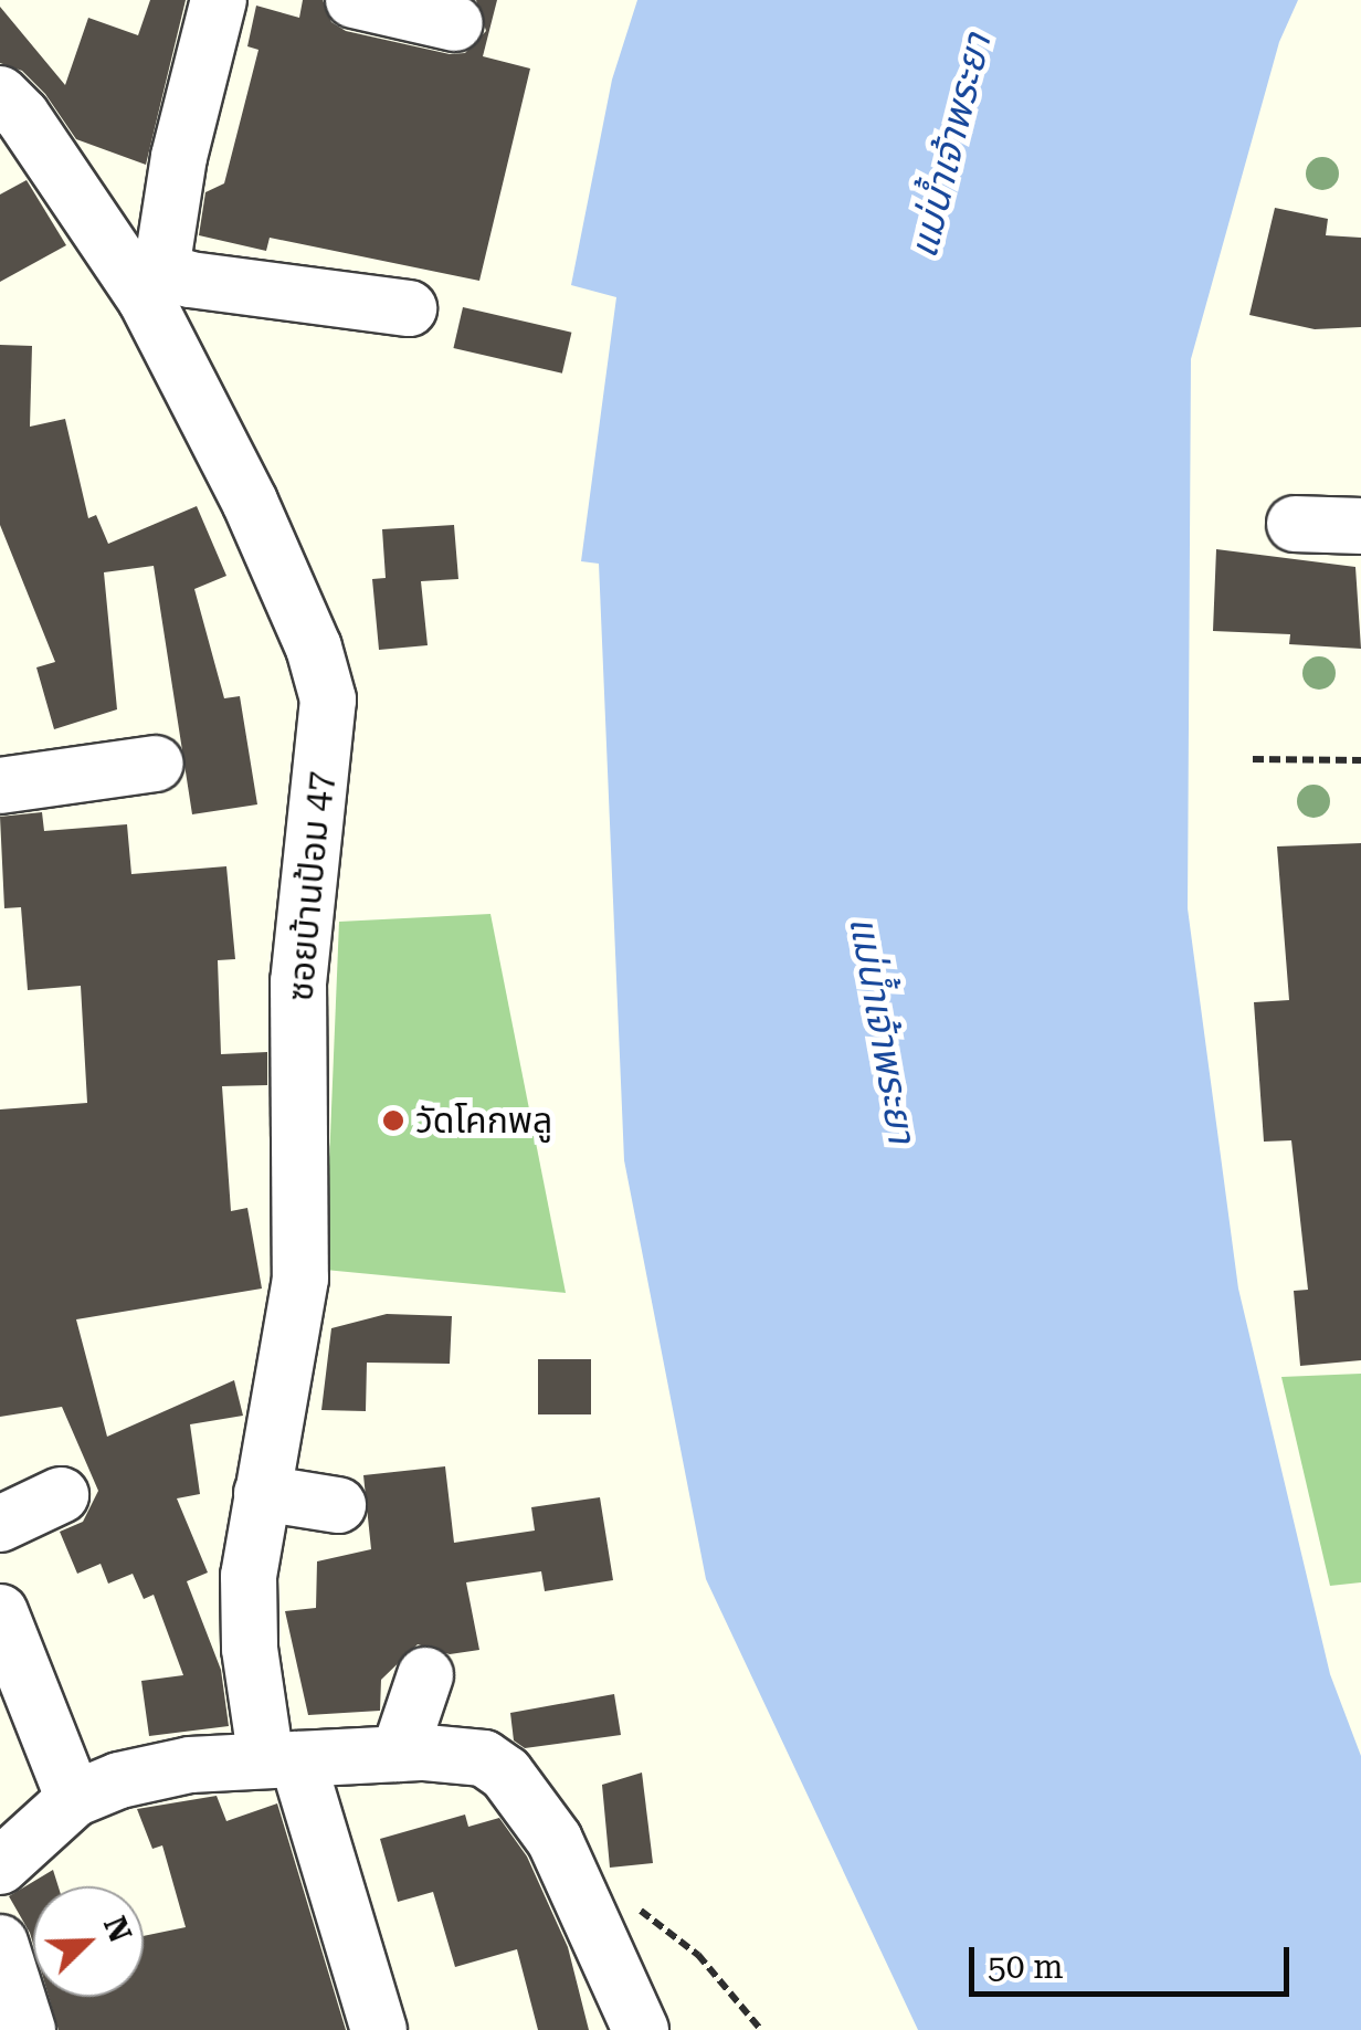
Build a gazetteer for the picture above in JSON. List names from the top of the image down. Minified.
{"streets":{"street":["ซอยบ้านป้อม 47"]},"water":["แม่น้ำเจ้าพระยา"],"places":["วัดโคกพลู"],"scale_bar":"50 m","north":"top right"}
